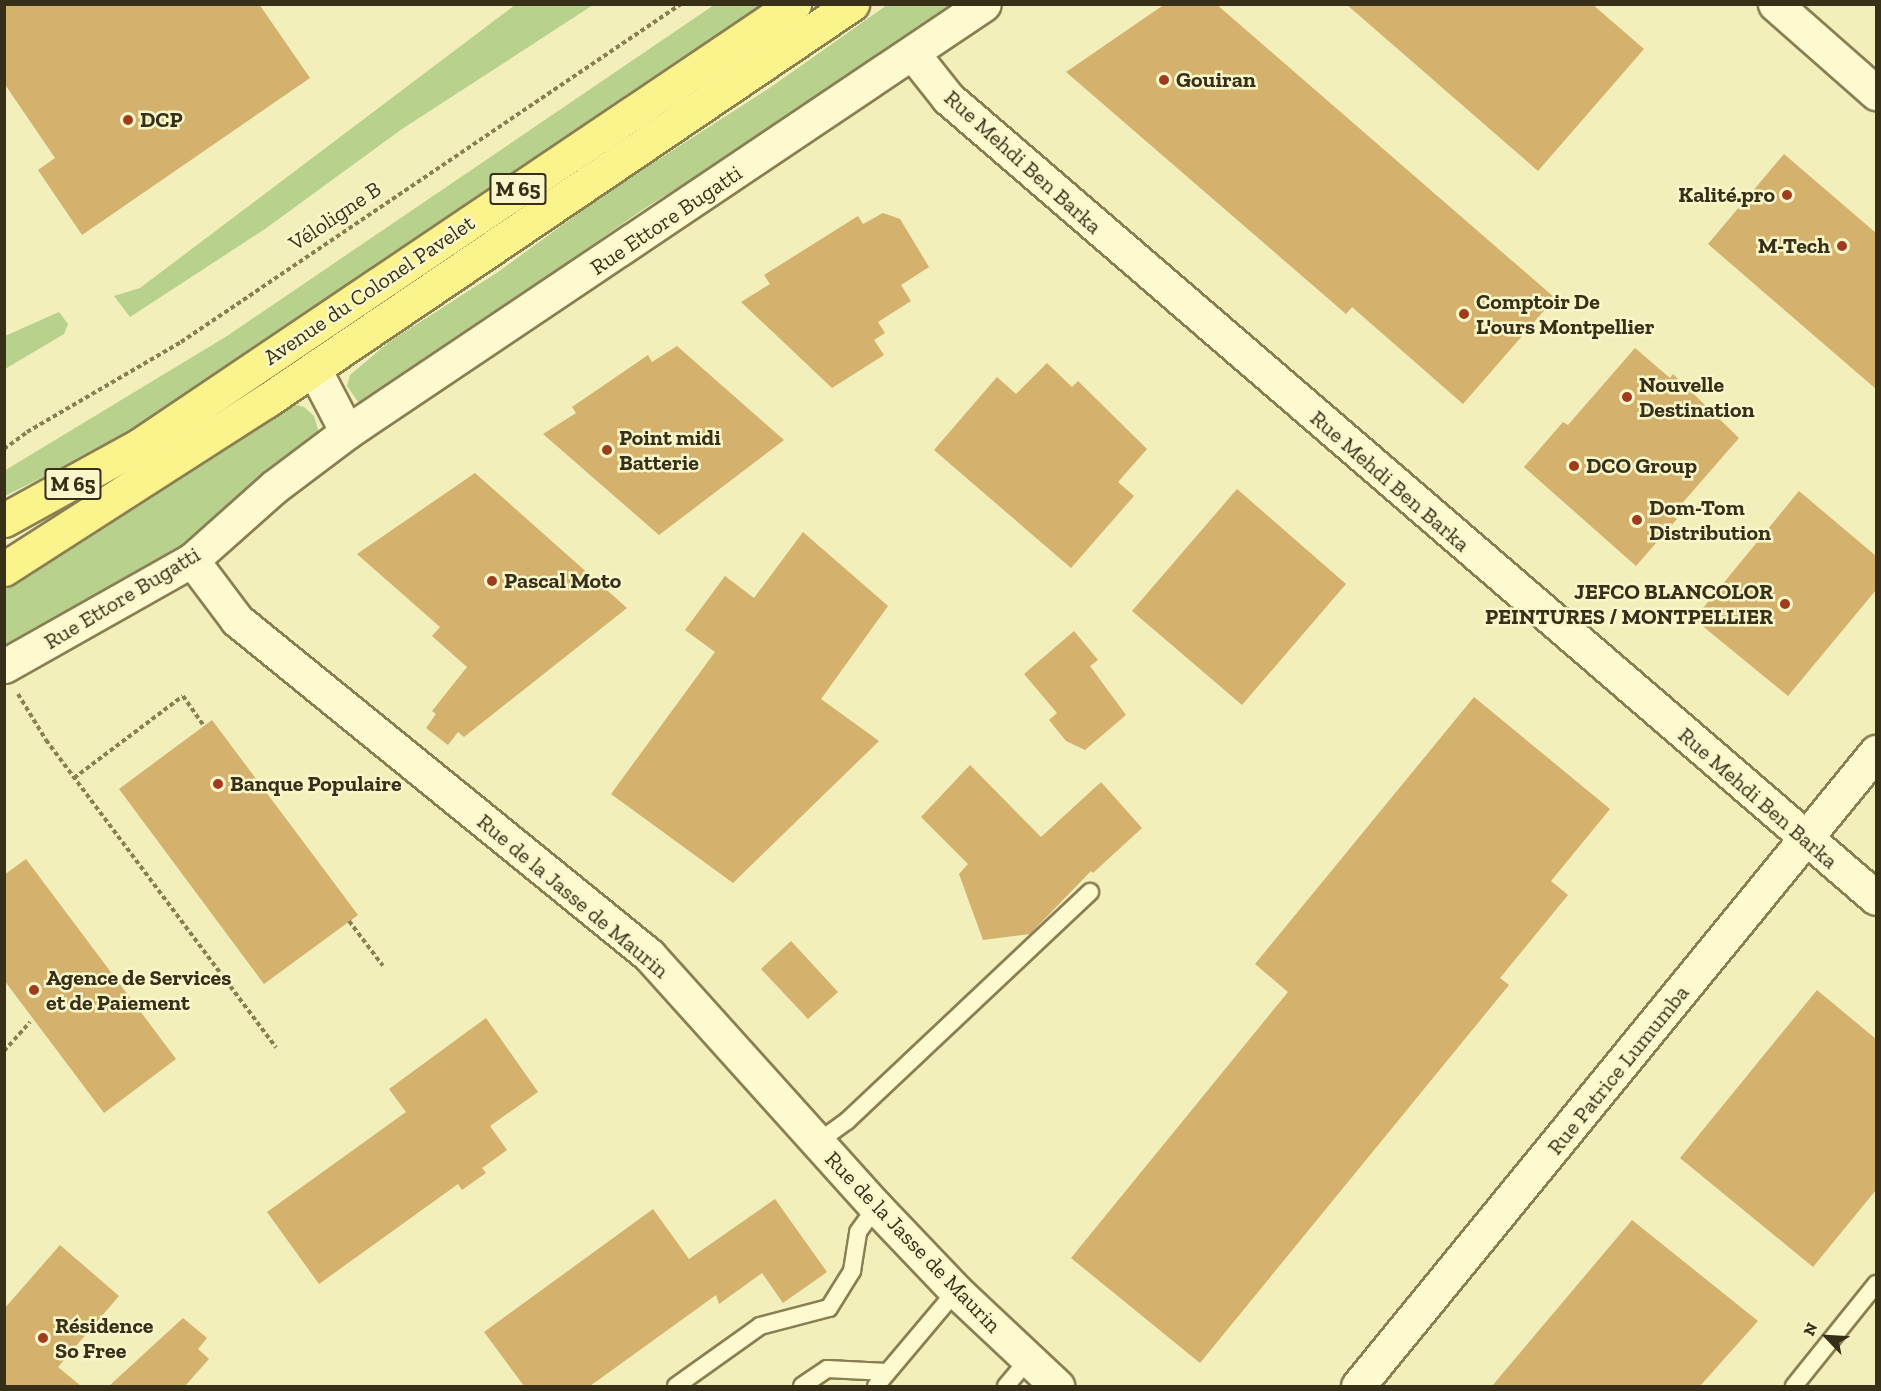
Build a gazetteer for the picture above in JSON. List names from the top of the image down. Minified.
{"streets":{"main road":["M 65","Avenue du Colonel Pavelet"],"street":["Rue Mehdi Ben Barka","Rue Ettore Bugatti","Rue de la Jasse de Maurin","Rue Patrice Lumumba"],"path":["Véloligne B"]},"crossings":[["Rue Mehdi Ben Barka","Rue Ettore Bugatti"],["Rue Mehdi Ben Barka","Rue Patrice Lumumba"],["Rue Ettore Bugatti","Rue de la Jasse de Maurin"]],"places":["Gouiran","DCP","Kalité.pro","M-Tech","Comptoir De L'ours Montpellier","Nouvelle Destination","Point midi Batterie","DCO Group","Dom-Tom Distribution","Pascal Moto","JEFCO BLANCOLOR PEINTURES / MONTPELLIER","Banque Populaire","Agence de Services et de Paiement","Résidence So Free"],"north":"top left"}
